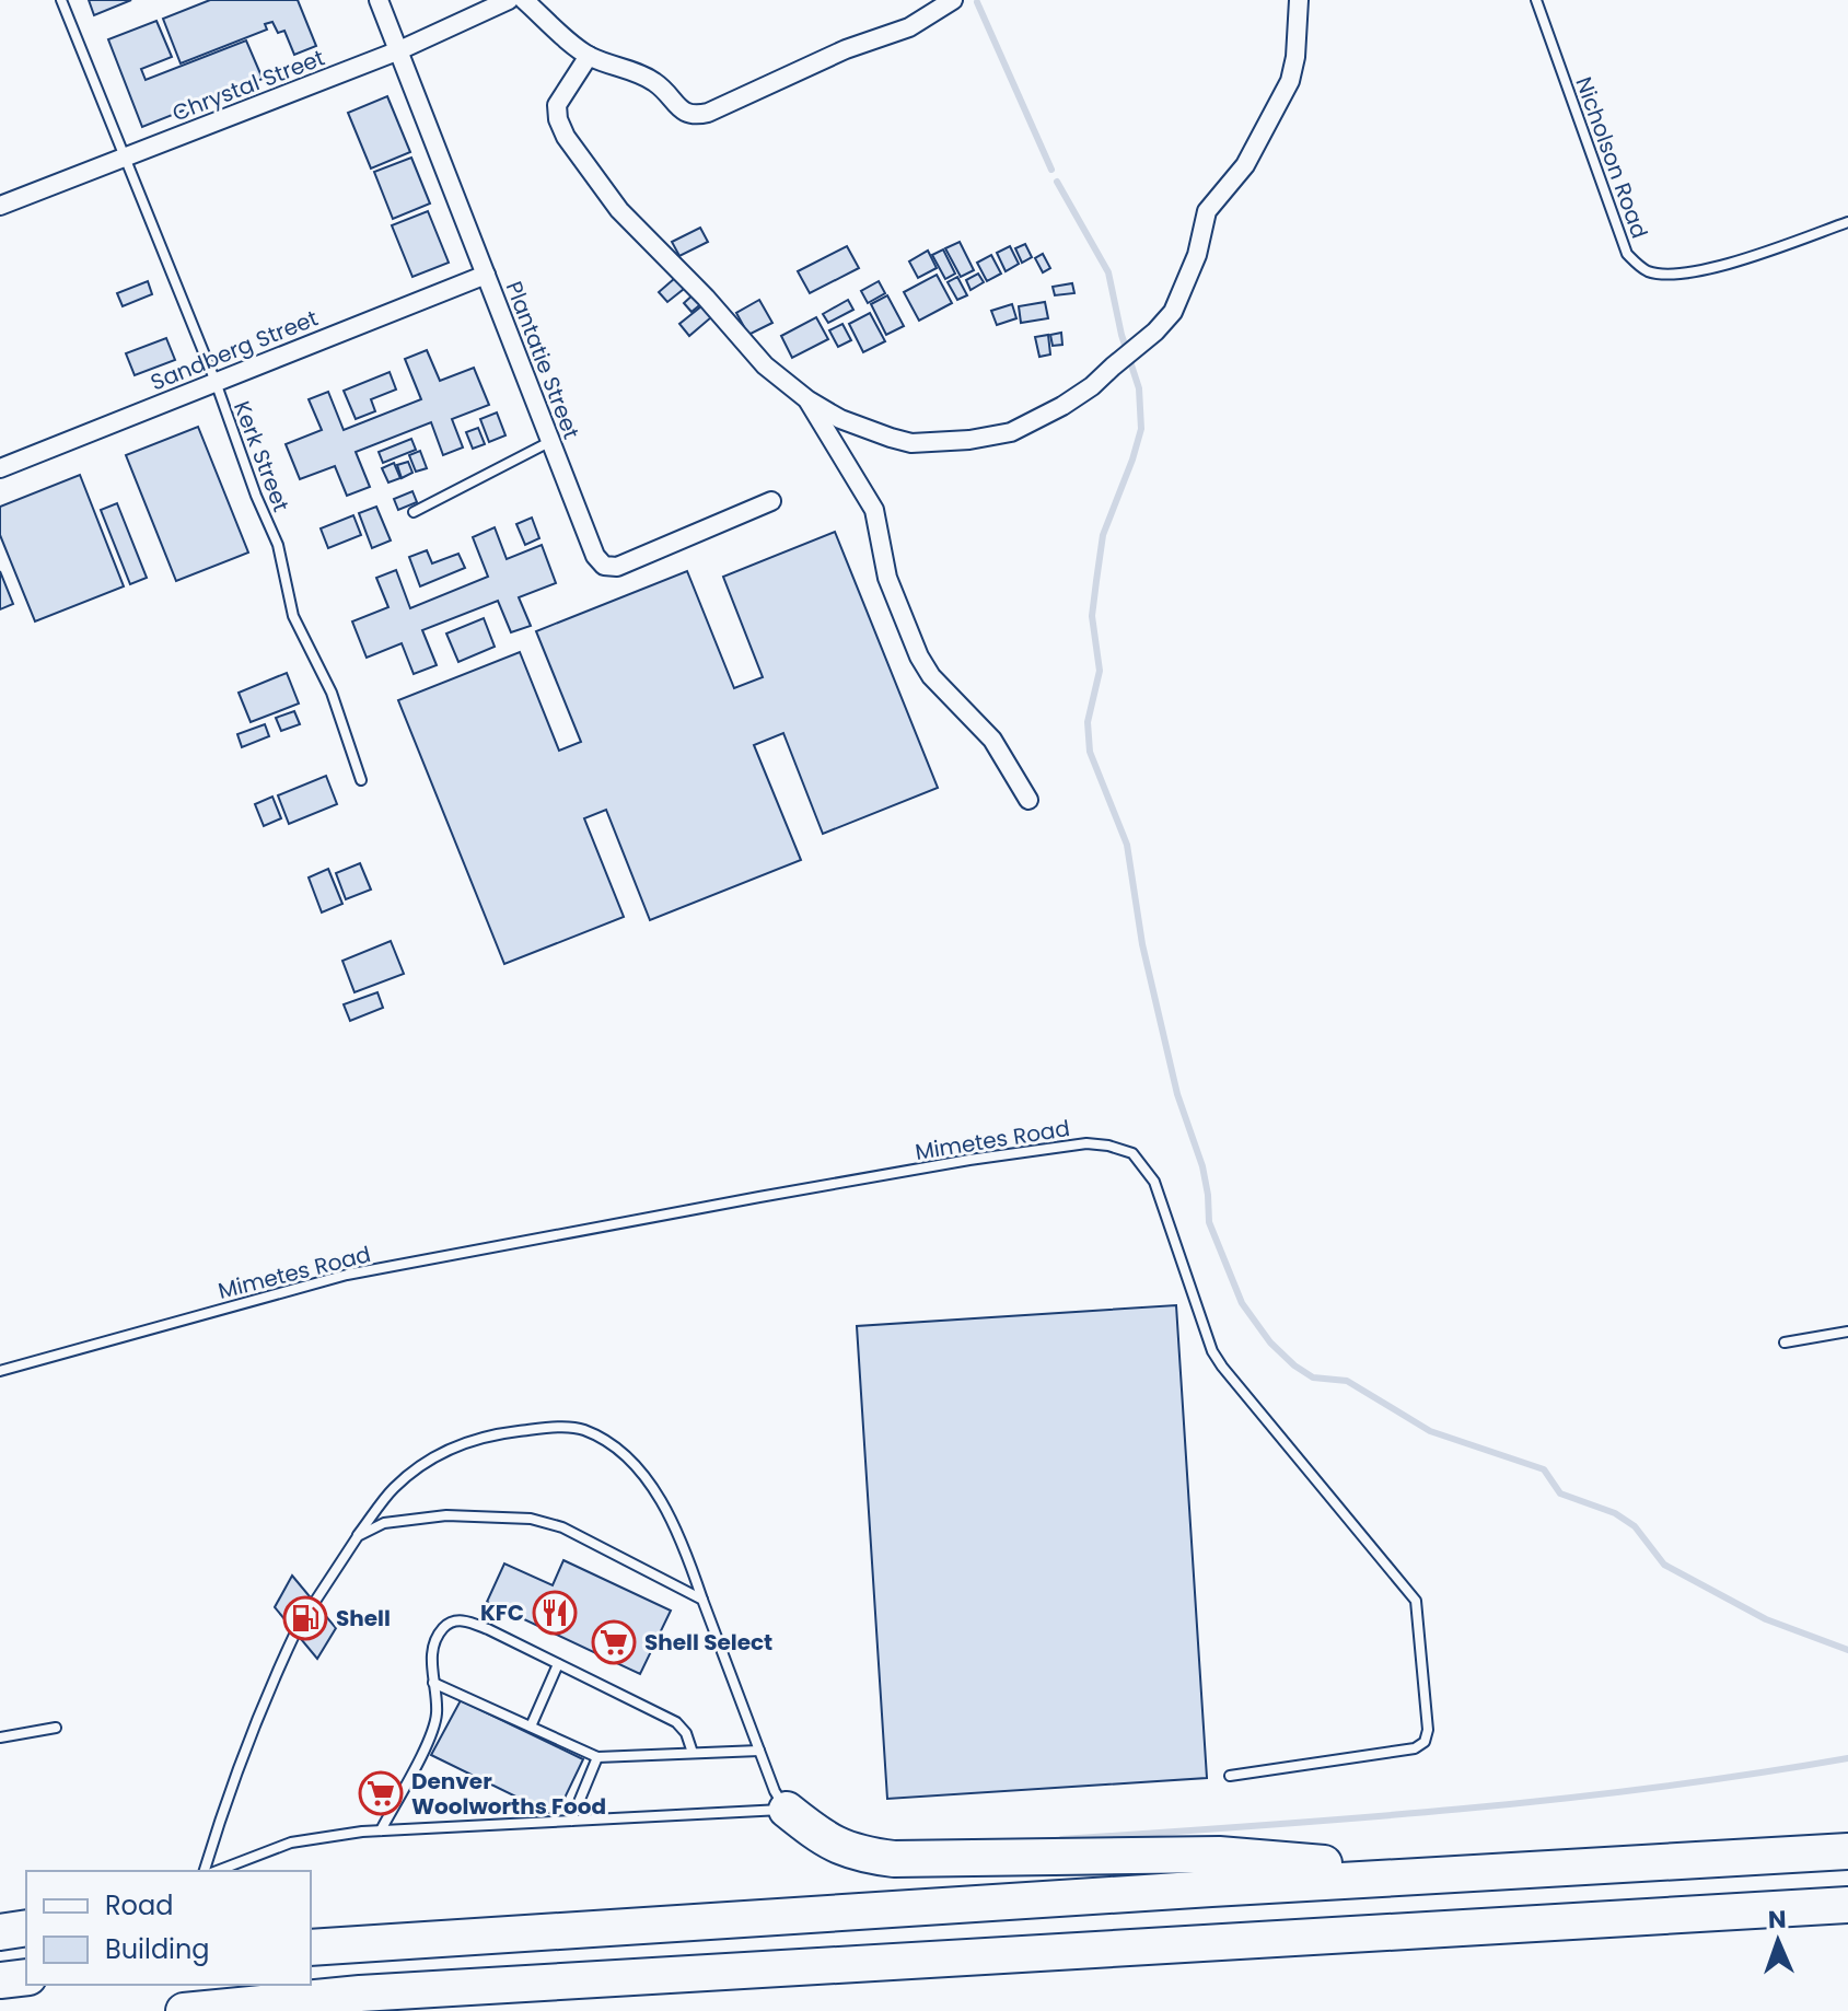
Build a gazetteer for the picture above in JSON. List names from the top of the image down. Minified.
{"streets":{"street":["Chrystal Street","Sandberg Street","Plantatie Street"],"lane":["Nicholson Road","Kerk Street","Mimetes Road"]},"crossings":[["Chrystal Street","Plantatie Street"],["Chrystal Street","Kerk Street"],["Sandberg Street","Plantatie Street"],["Sandberg Street","Kerk Street"]],"places":{"restaurant":["KFC"],"fuel station":["Shell"],"supermarket":["Shell Select","Denver Woolworths Food"]},"legend":["Road","Building"],"north":"top"}
